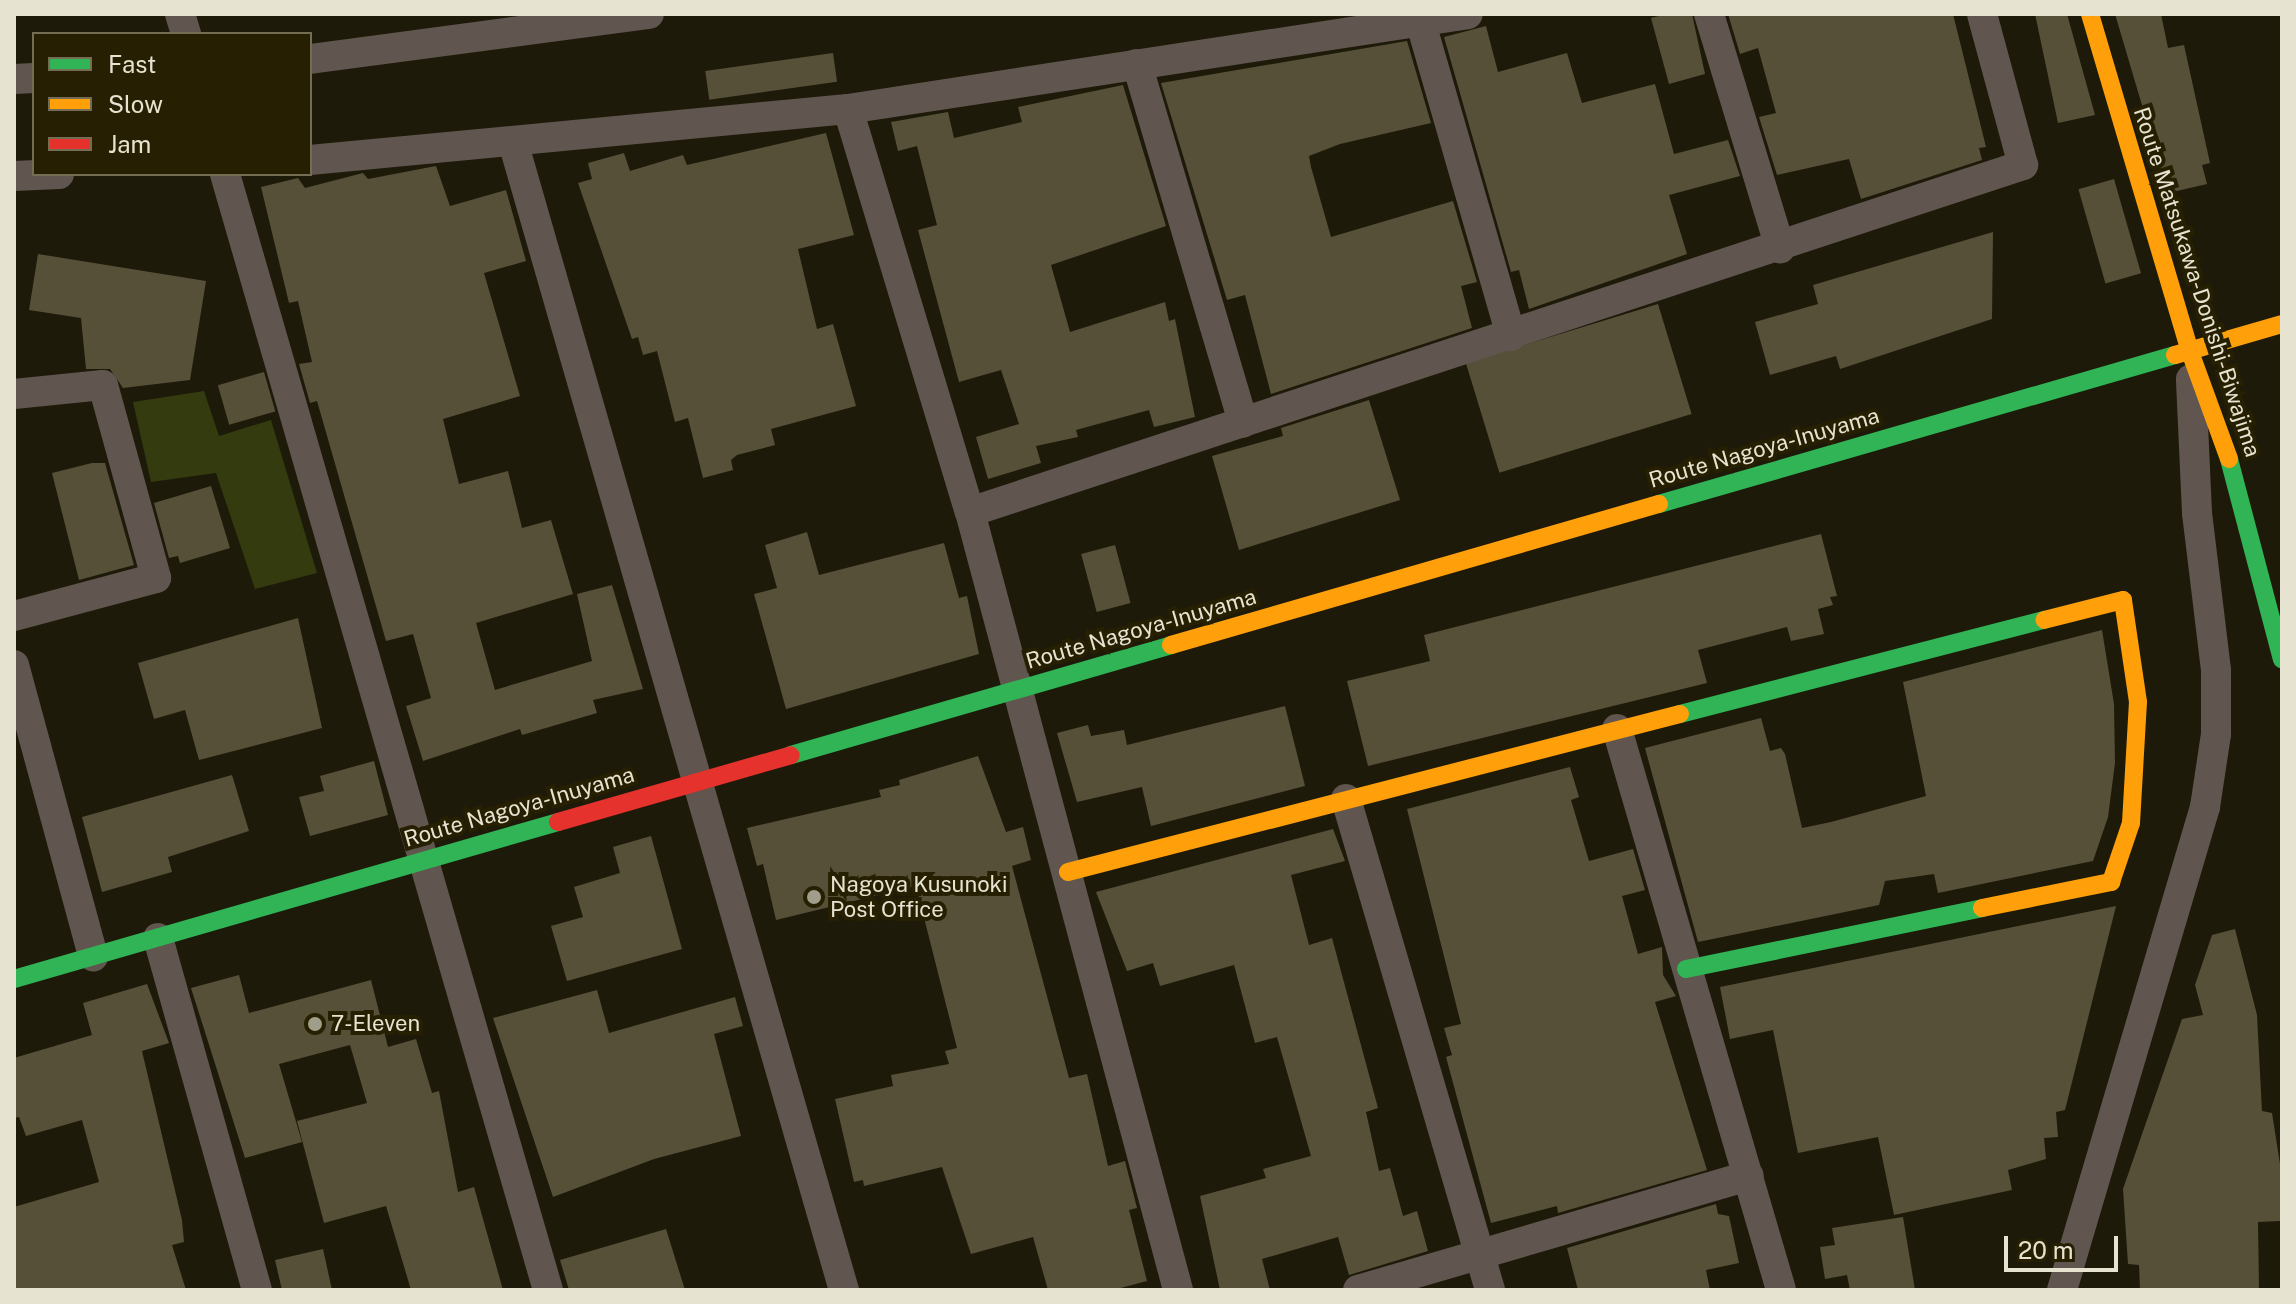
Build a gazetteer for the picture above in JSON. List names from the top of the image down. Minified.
{"streets":{"main road":["Route Matsukawa-Donishi-Biwajima","Route Nagoya-Inuyama"]},"crossings":[["Route Matsukawa-Donishi-Biwajima","Route Nagoya-Inuyama"]],"places":["Nagoya Kusunoki Post Office","7-Eleven"],"legend":["Fast","Slow","Jam"],"scale_bar":"20 m"}
